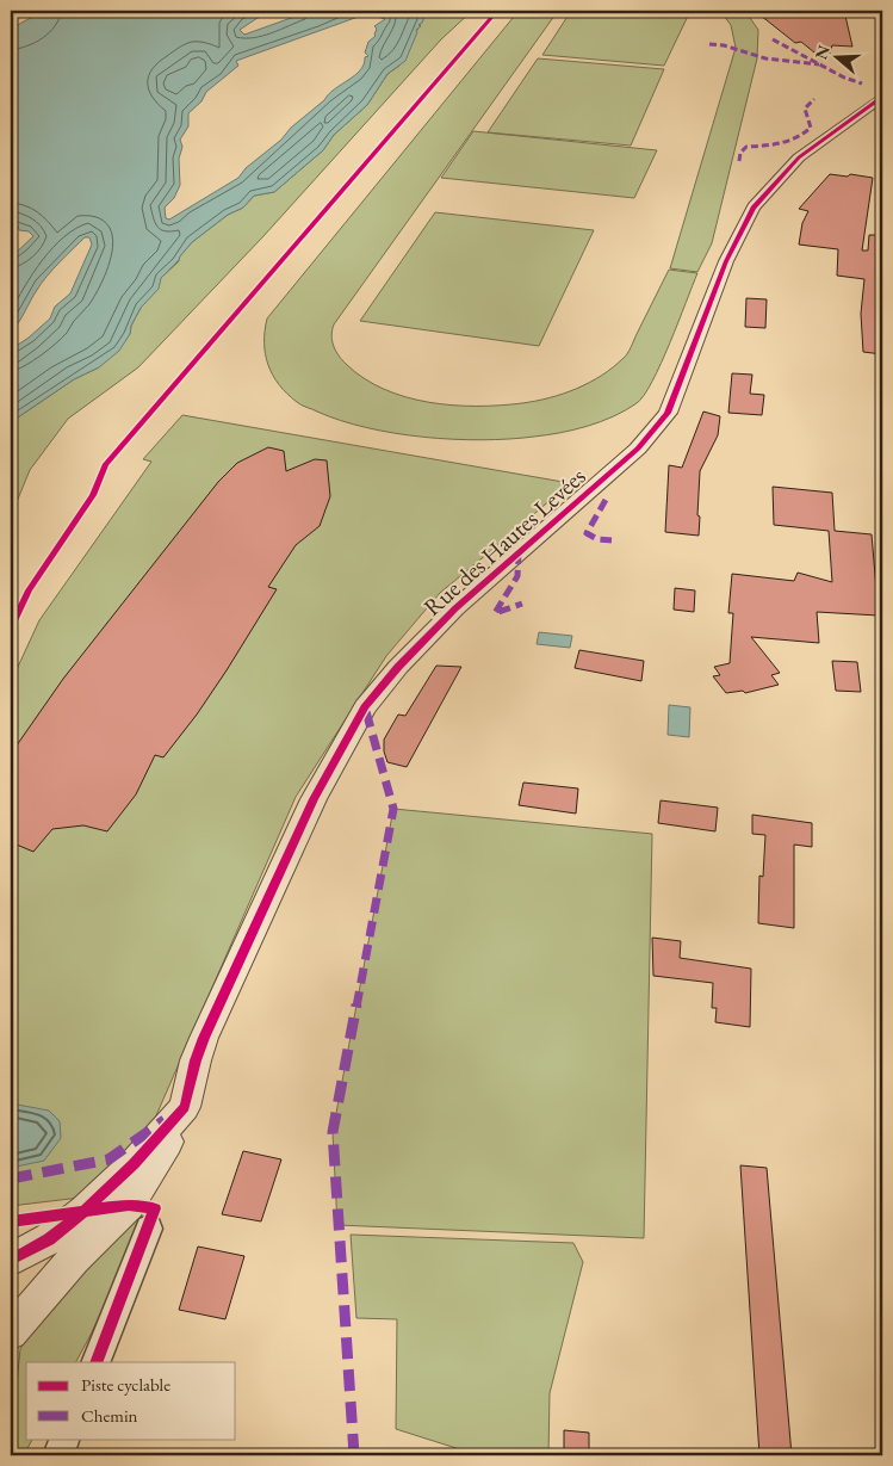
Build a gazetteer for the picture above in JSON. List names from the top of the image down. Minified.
{"streets":{"street":["Rue des Hautes Levées"]},"legend":["Piste cyclable","Chemin"],"north":"left"}
